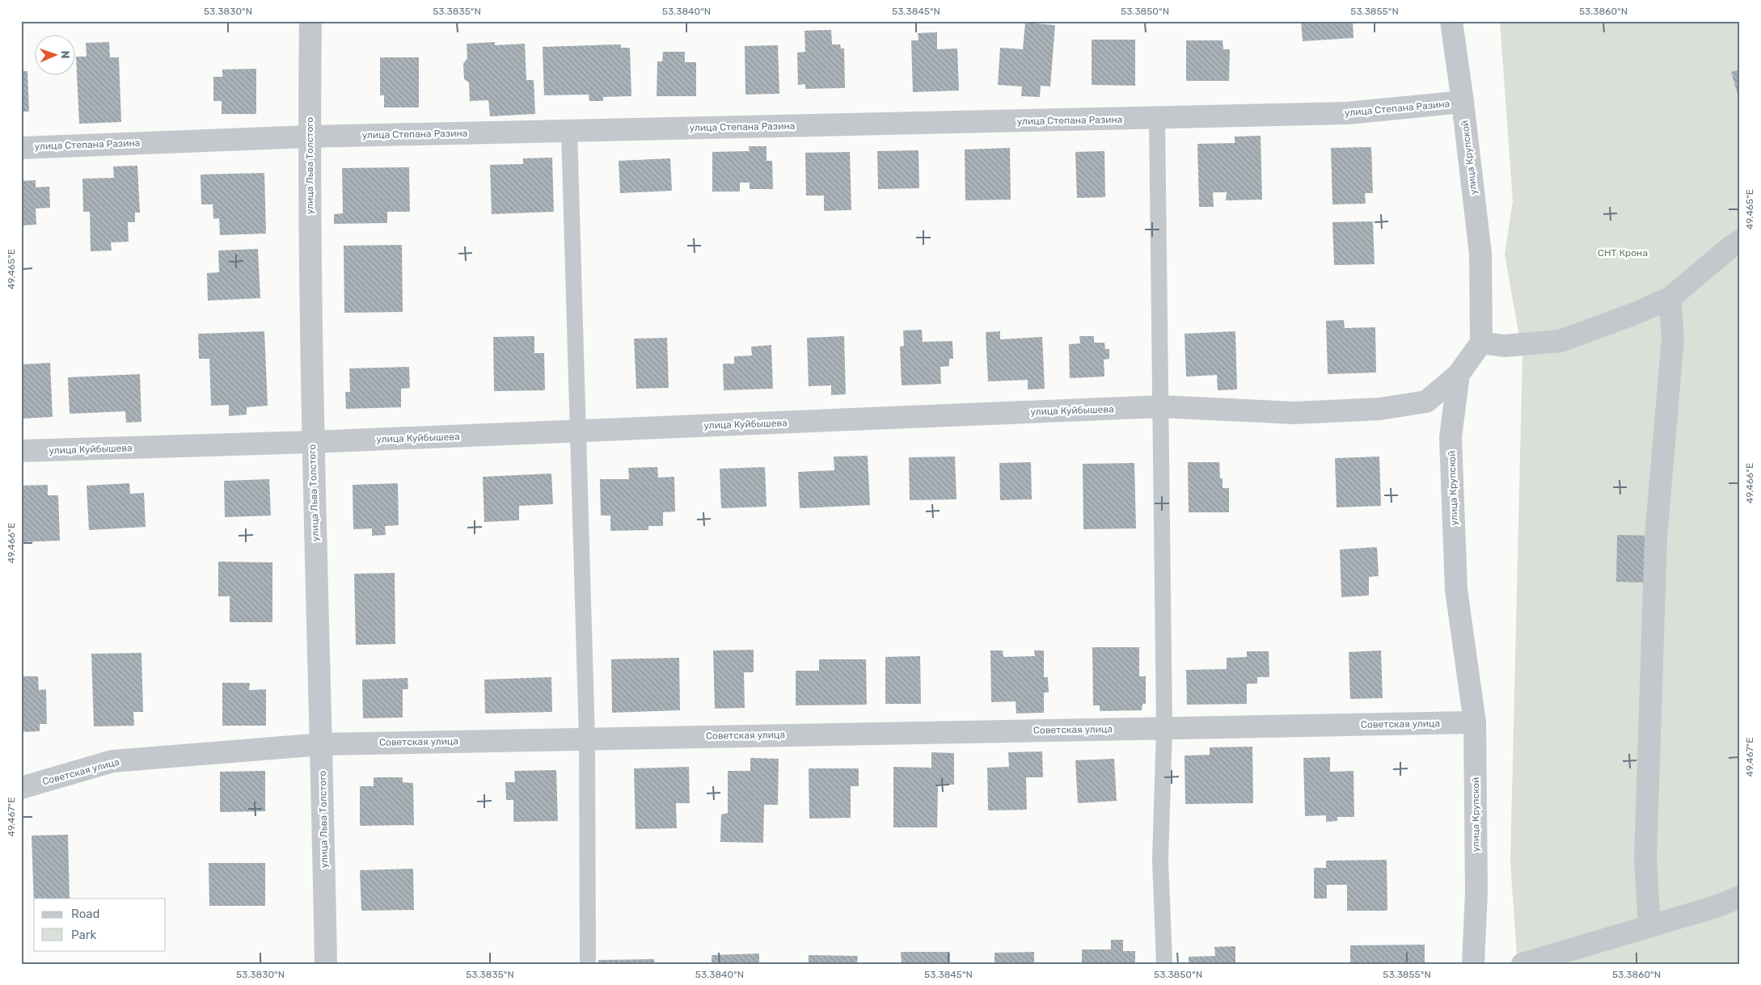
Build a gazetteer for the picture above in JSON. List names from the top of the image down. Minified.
{"streets":{"street":["улица Степана Разина","улица Крупской","улица Льва Толстого","улица Куйбышева","Советская улица"]},"crossings":[["улица Степана Разина","улица Крупской"],["улица Степана Разина","улица Льва Толстого"],["улица Крупской","улица Куйбышева"],["улица Крупской","Советская улица"],["улица Льва Толстого","улица Куйбышева"],["улица Льва Толстого","Советская улица"]],"parks":["СНТ Крона"],"legend":["Road","Park"],"north":"right","coordinates":["53.3830°N","53.3835°N","53.3840°N","53.3845°N","53.3850°N","53.3855°N","53.3860°N","49.465°E","49.466°E","49.467°E"]}
